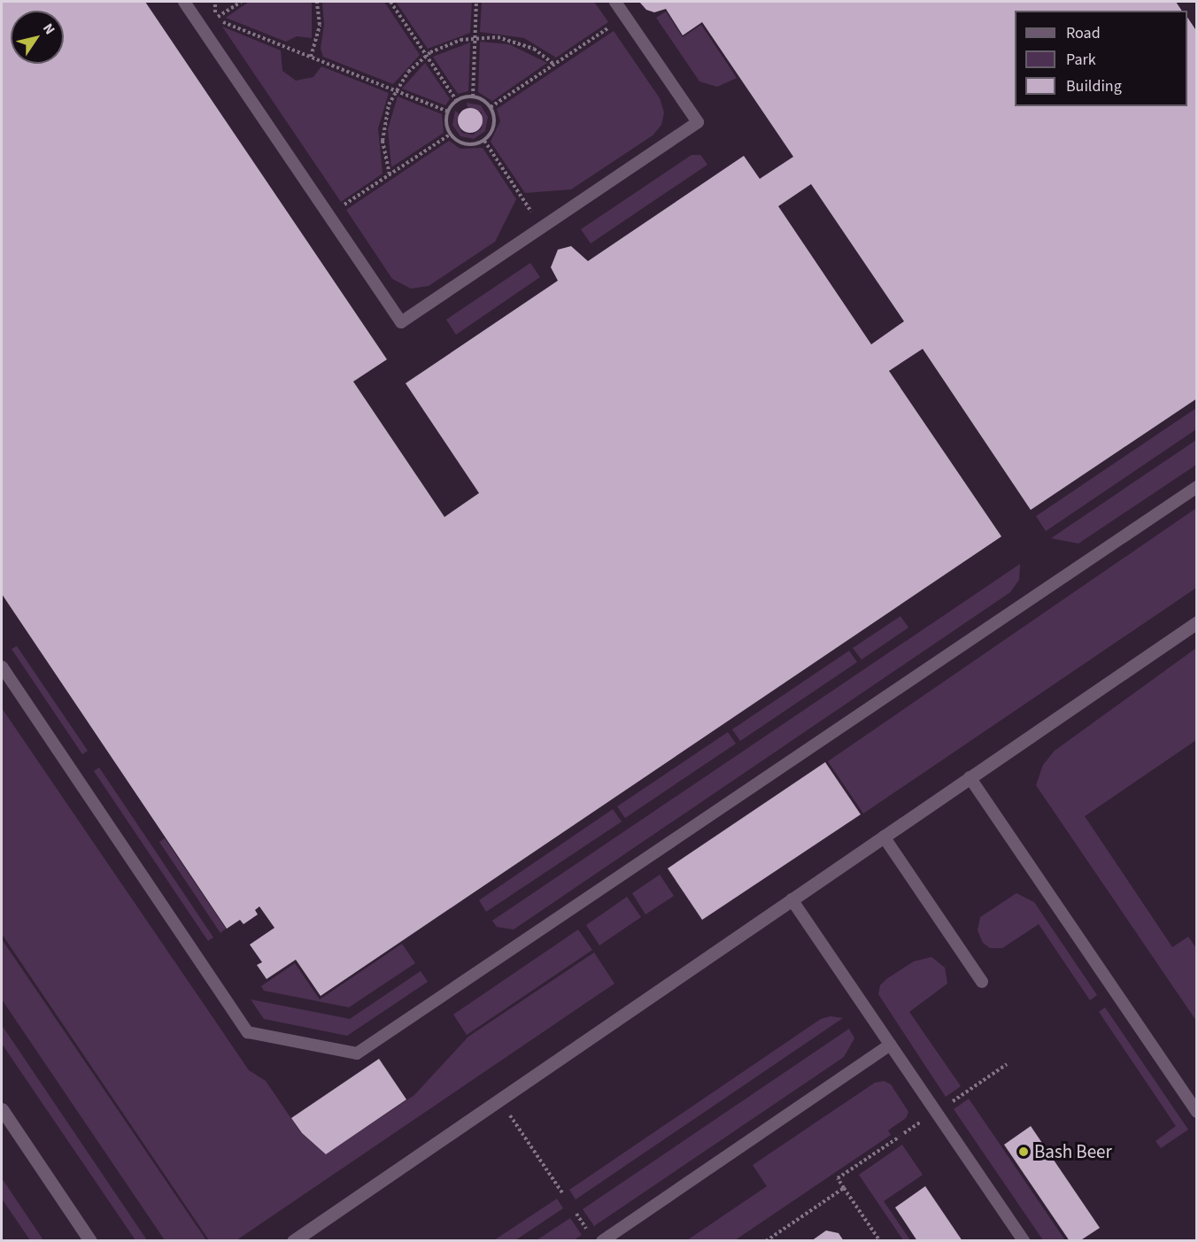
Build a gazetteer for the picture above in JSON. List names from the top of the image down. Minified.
{"places":["Bash Beer"],"legend":["Road","Park","Building"],"north":"top right"}
